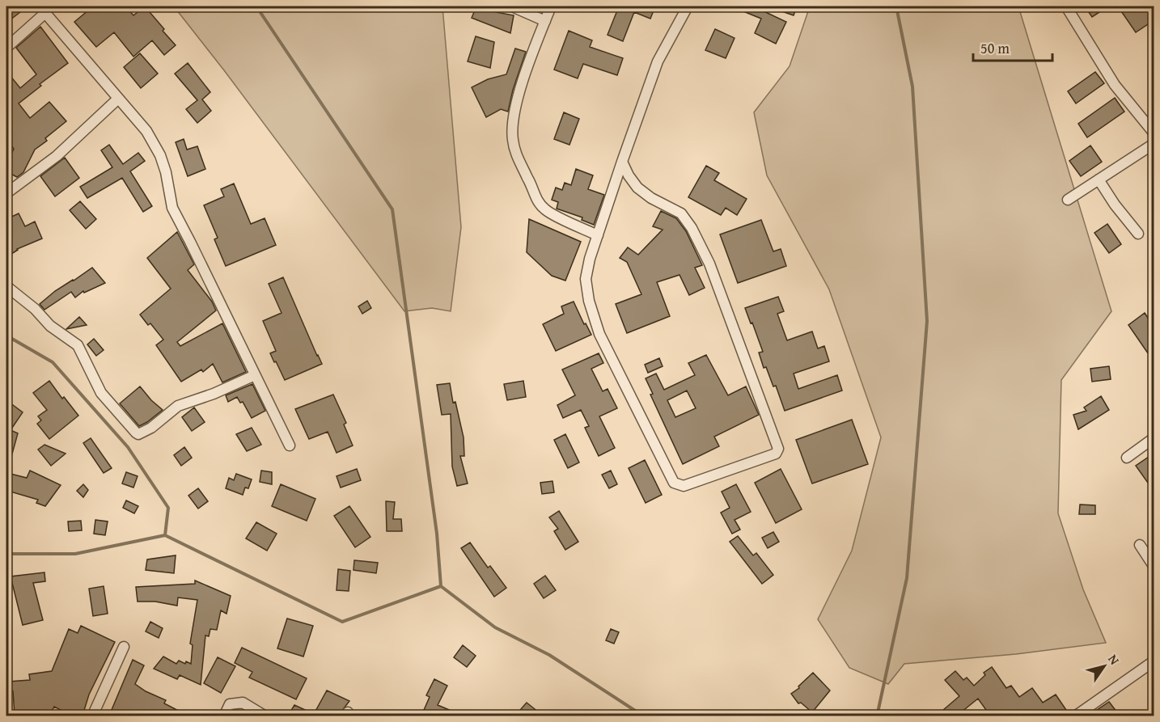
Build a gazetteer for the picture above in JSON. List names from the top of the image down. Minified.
{"scale_bar":"50 m","north":"top right"}
